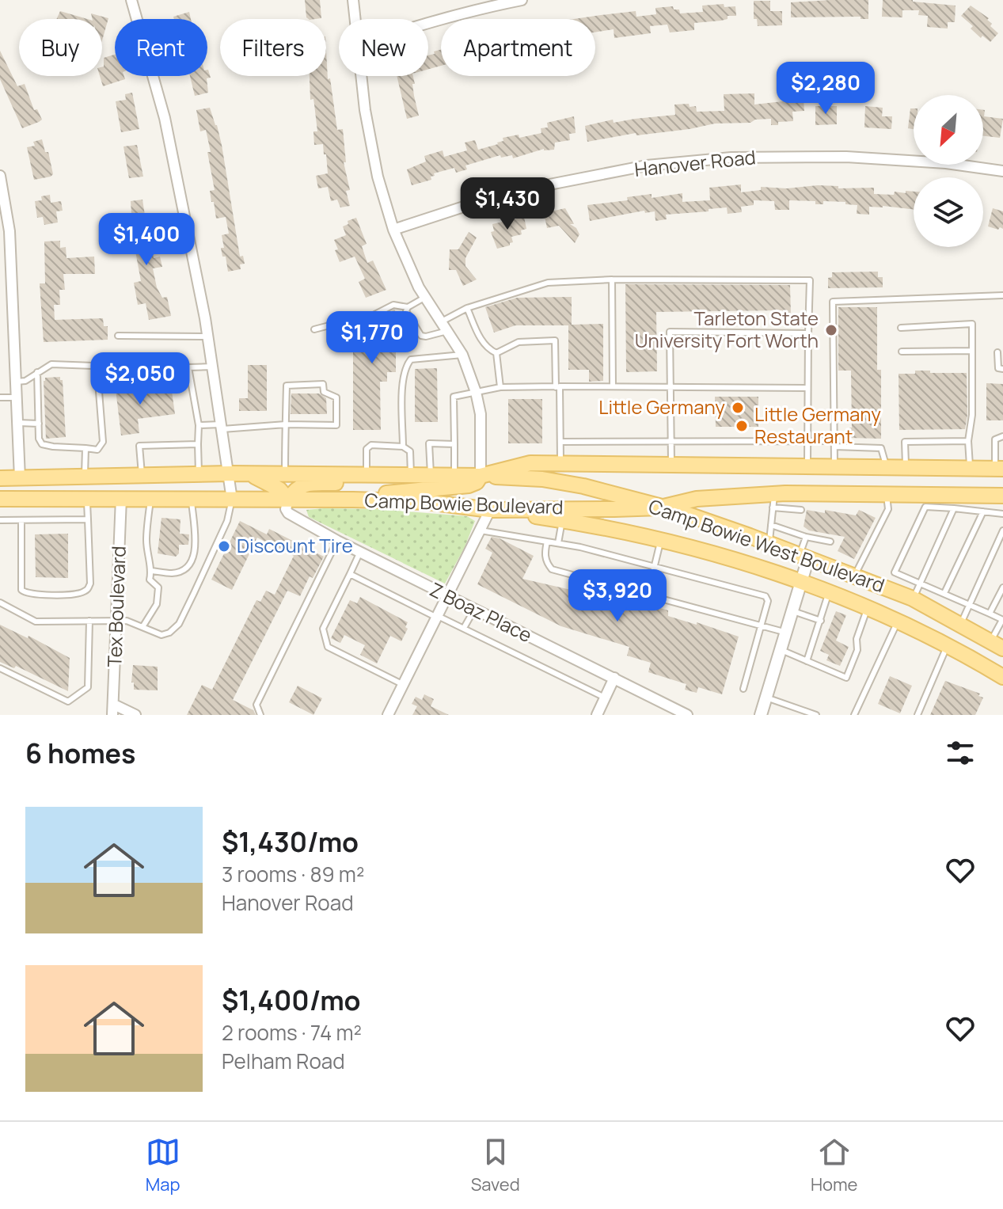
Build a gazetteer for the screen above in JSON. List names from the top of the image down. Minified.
{"streets":{"main road":["Camp Bowie Boulevard","Camp Bowie West Boulevard"],"street":["Hanover Road","Tex Boulevard","Z Boaz Place"]},"crossings":[["Camp Bowie Boulevard","Camp Bowie West Boulevard"],["Camp Bowie Boulevard","Tex Boulevard"],["Camp Bowie Boulevard","Z Boaz Place"]],"places":["Tarleton State University Fort Worth","Little Germany","Little Germany Restaurant","Discount Tire"],"north":"bottom left","page":{"chip":["Buy","Rent","Filters","New","Apartment"],"price":["$2,280","$1,430","$1,400","$1,770","$2,050","$3,920"],"heading":"6 homes","list":[{"name":"$1,430/mo","note":"3 rooms · 89 m² · Hanover Road"},{"name":"$1,400/mo","note":"2 rooms · 74 m² · Pelham Road"}],"tabs":["Map","Saved","Home"]}}
